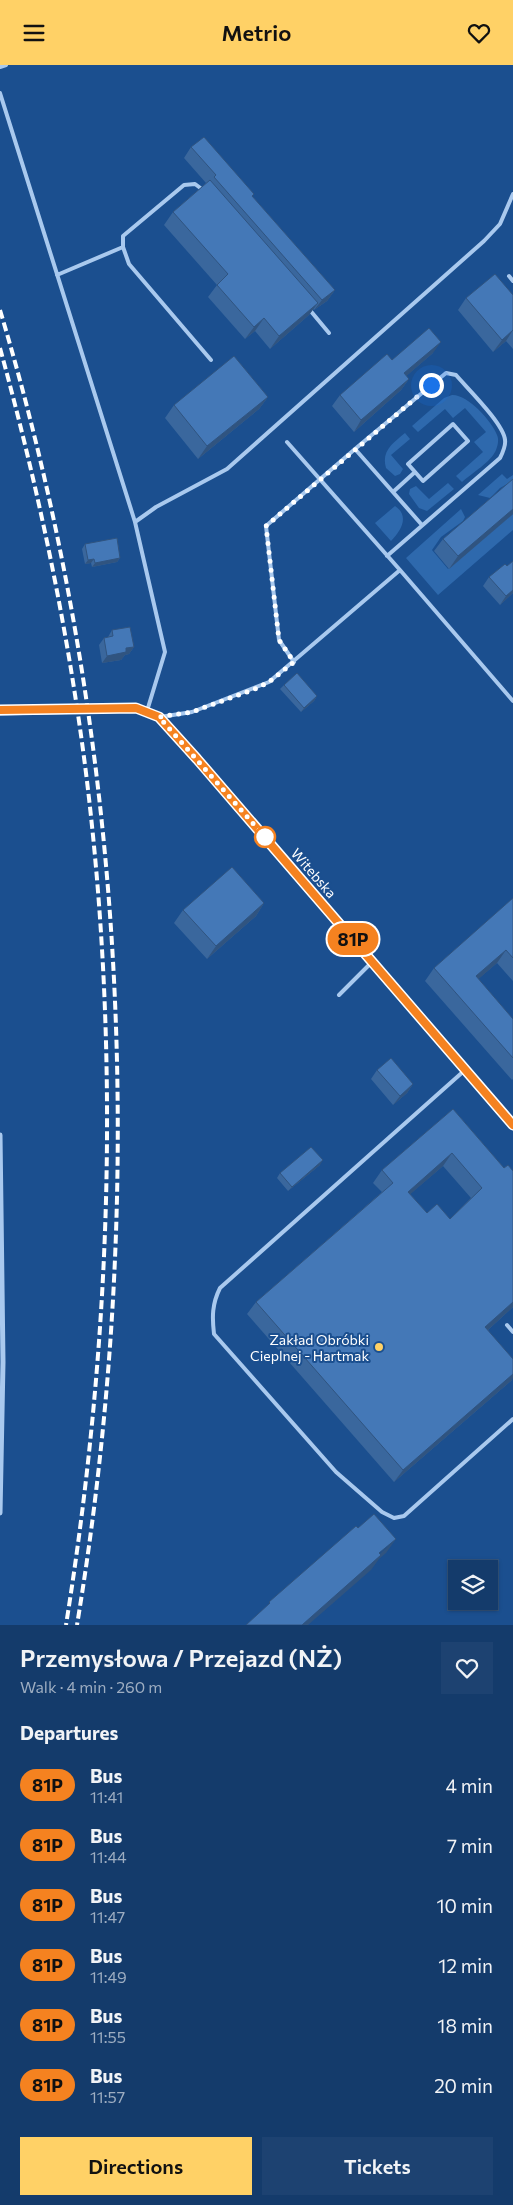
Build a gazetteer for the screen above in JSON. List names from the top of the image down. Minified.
{"streets":{"street":["Witebska"]},"places":["Zakład Obróbki Cieplnej - Hartmak"],"lines":["bus line 81P"],"page":{"header":"Metrio","on_map":"81P","heading":[["Przemysłowa / Przejazd (NŻ)","Walk · 4 min · 260 m"],"Departures"],"list":[{"mark":"81P","name":"Bus","note":"11:41","value":"4 min"},{"mark":"81P","name":"Bus","note":"11:44","value":"7 min"},{"mark":"81P","name":"Bus","note":"11:47","value":"10 min"},{"mark":"81P","name":"Bus","note":"11:49","value":"12 min"},{"mark":"81P","name":"Bus","note":"11:55","value":"18 min"},{"mark":"81P","name":"Bus","note":"11:57","value":"20 min"}],"buttons":["Directions","Tickets"]}}
